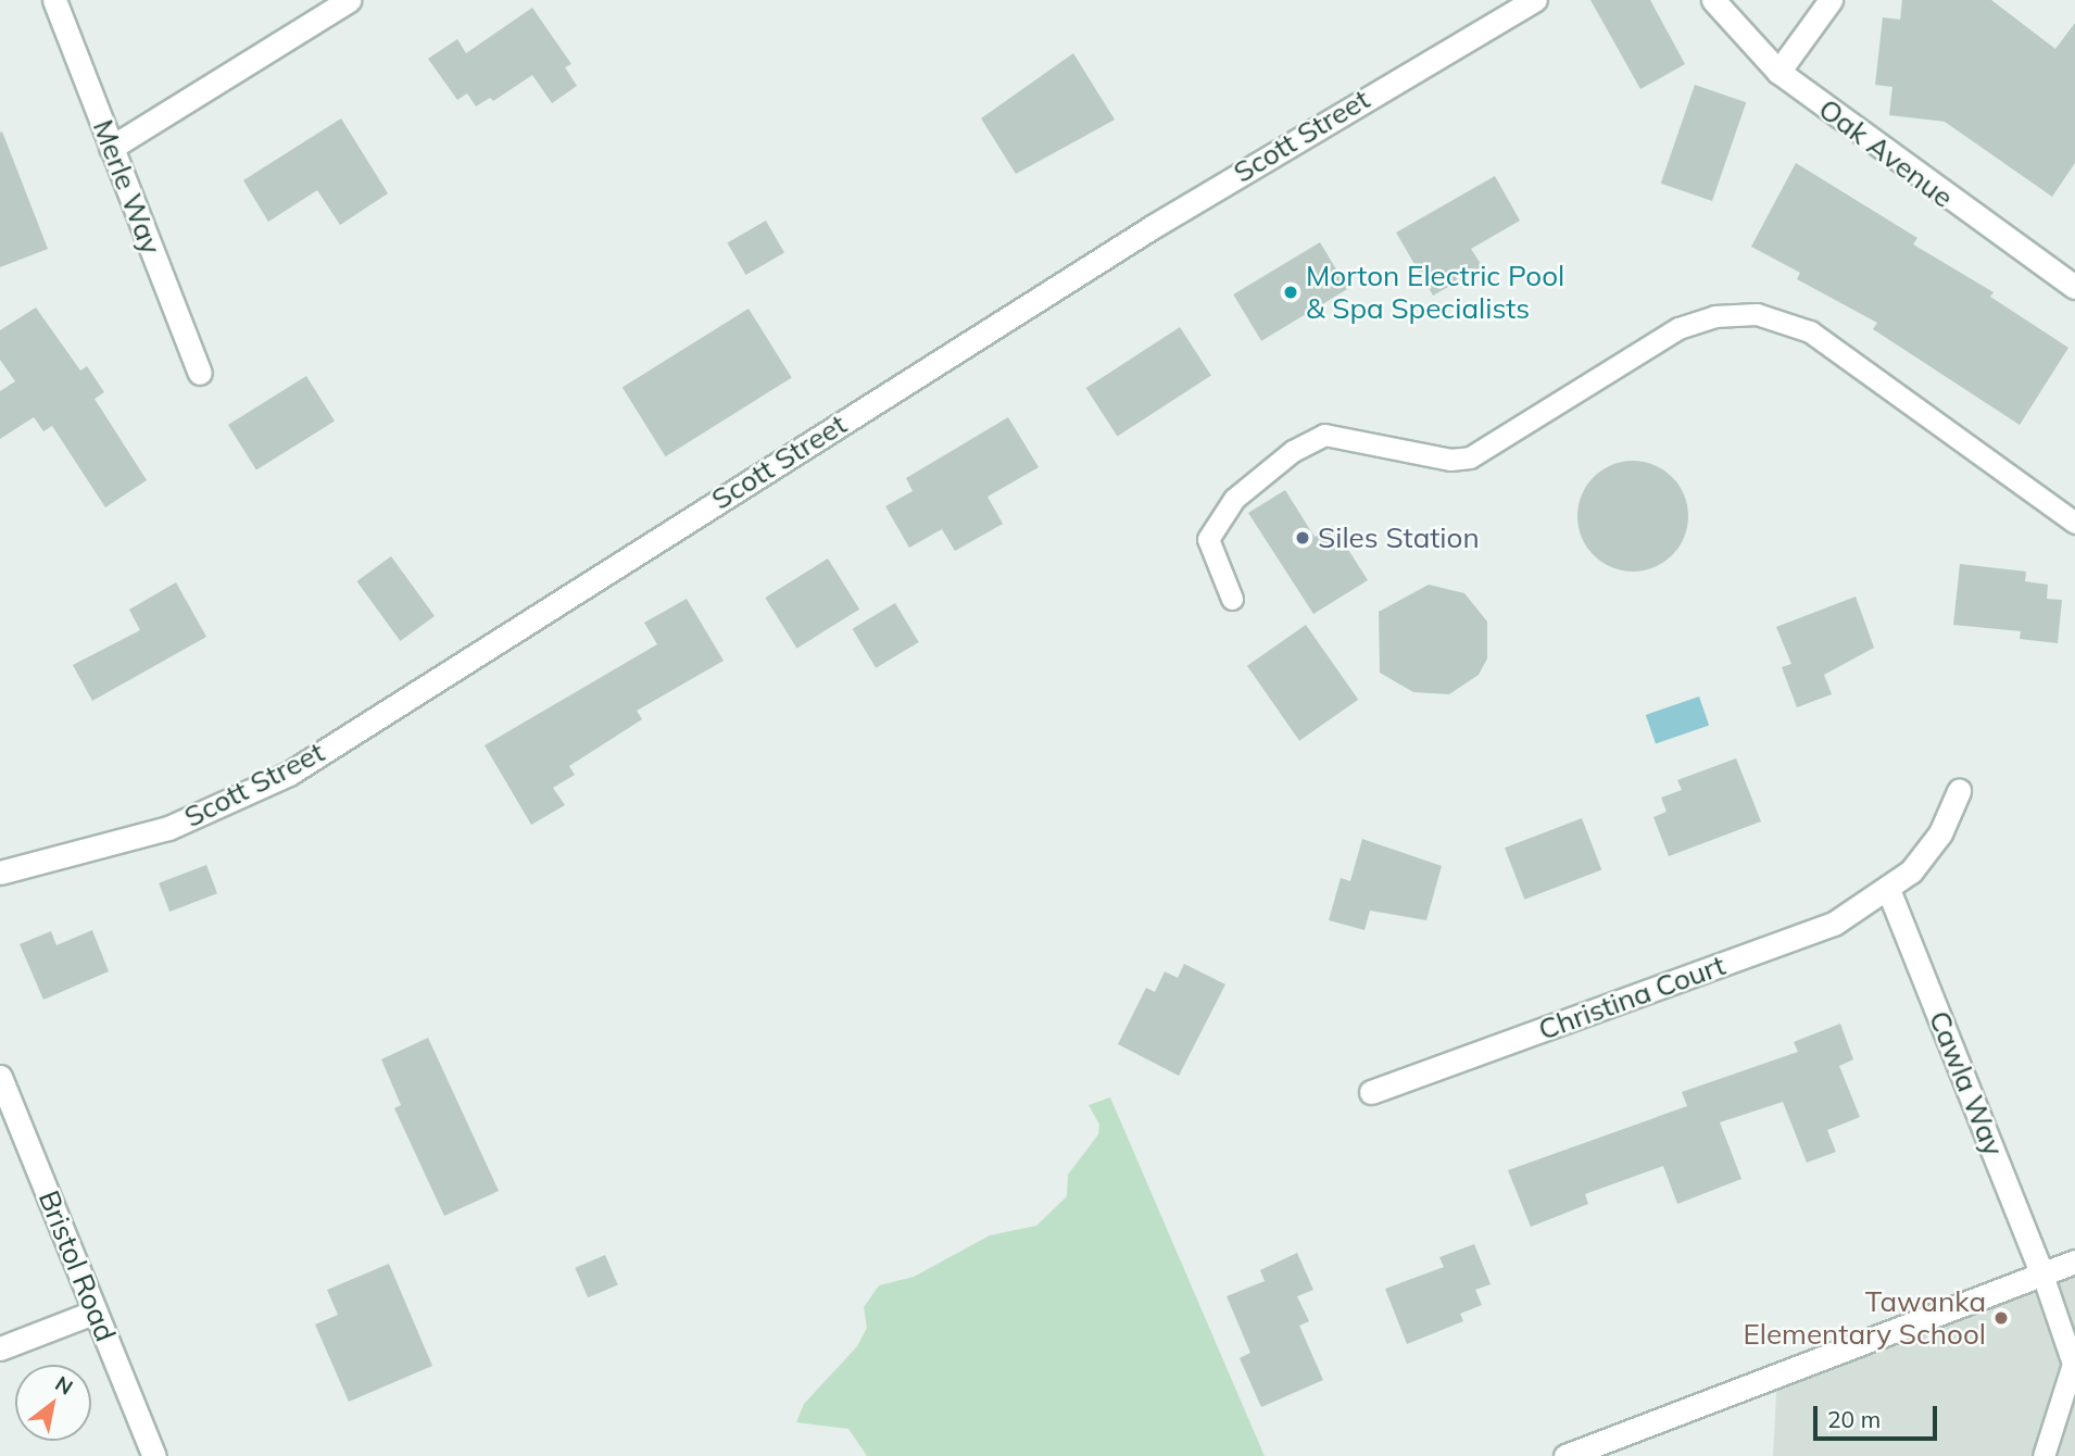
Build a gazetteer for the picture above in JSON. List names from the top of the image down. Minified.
{"streets":{"street":["Scott Street","Oak Avenue","Merle Way","Christina Court","Cawla Way","Bristol Road"]},"crossings":[["Christina Court","Cawla Way"]],"places":["Morton Electric Pool & Spa Specialists","Siles Station","Tawanka Elementary School"],"scale_bar":"20 m","north":"top right"}
